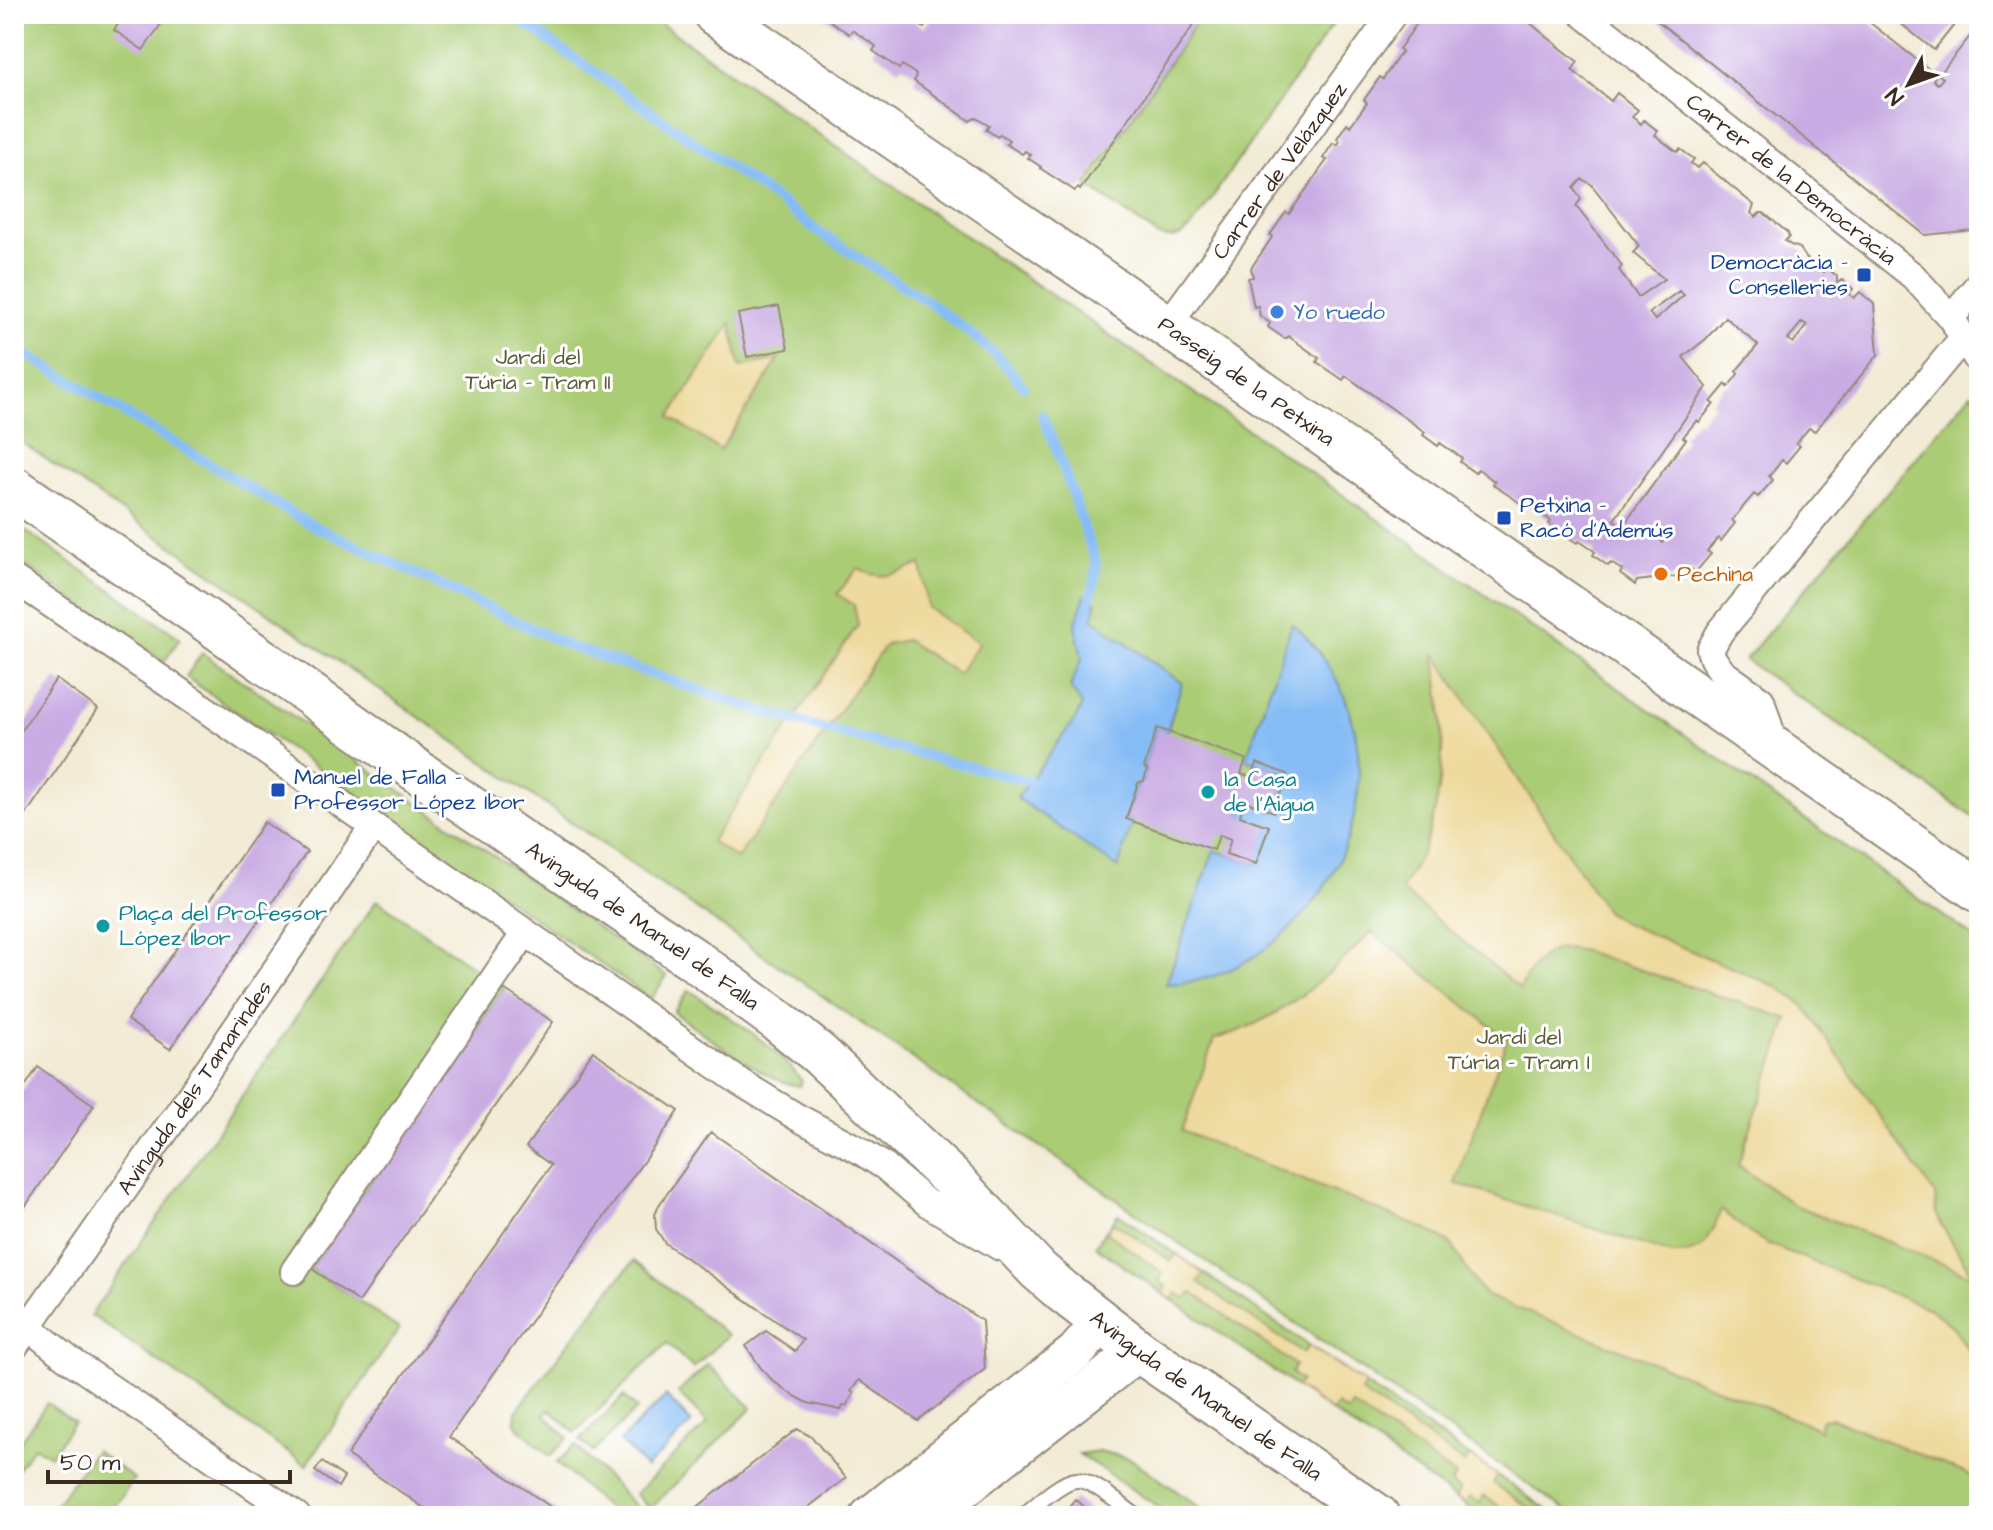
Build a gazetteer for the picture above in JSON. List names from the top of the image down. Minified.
{"streets":{"main road":["Passeig de la Petxina","Avinguda de Manuel de Falla"],"street":["Carrer de Velázquez","Carrer de la Democràcia","Avinguda dels Tamarindes"]},"crossings":[["Carrer de Velázquez","Passeig de la Petxina"],["Avinguda de Manuel de Falla","Avinguda dels Tamarindes"]],"parks":["Jardí del Túria - Tram II","Jardí del Túria - Tram I"],"places":{"transit":["Democràcia - Conselleries","Petxina - Racó d'Ademús","Manuel de Falla - Professor López Ibor"],"other":["Yo ruedo","Pechina","la Casa de l'Aigua","Plaça del Professor López Ibor"]},"scale_bar":"50 m","north":"bottom left"}
